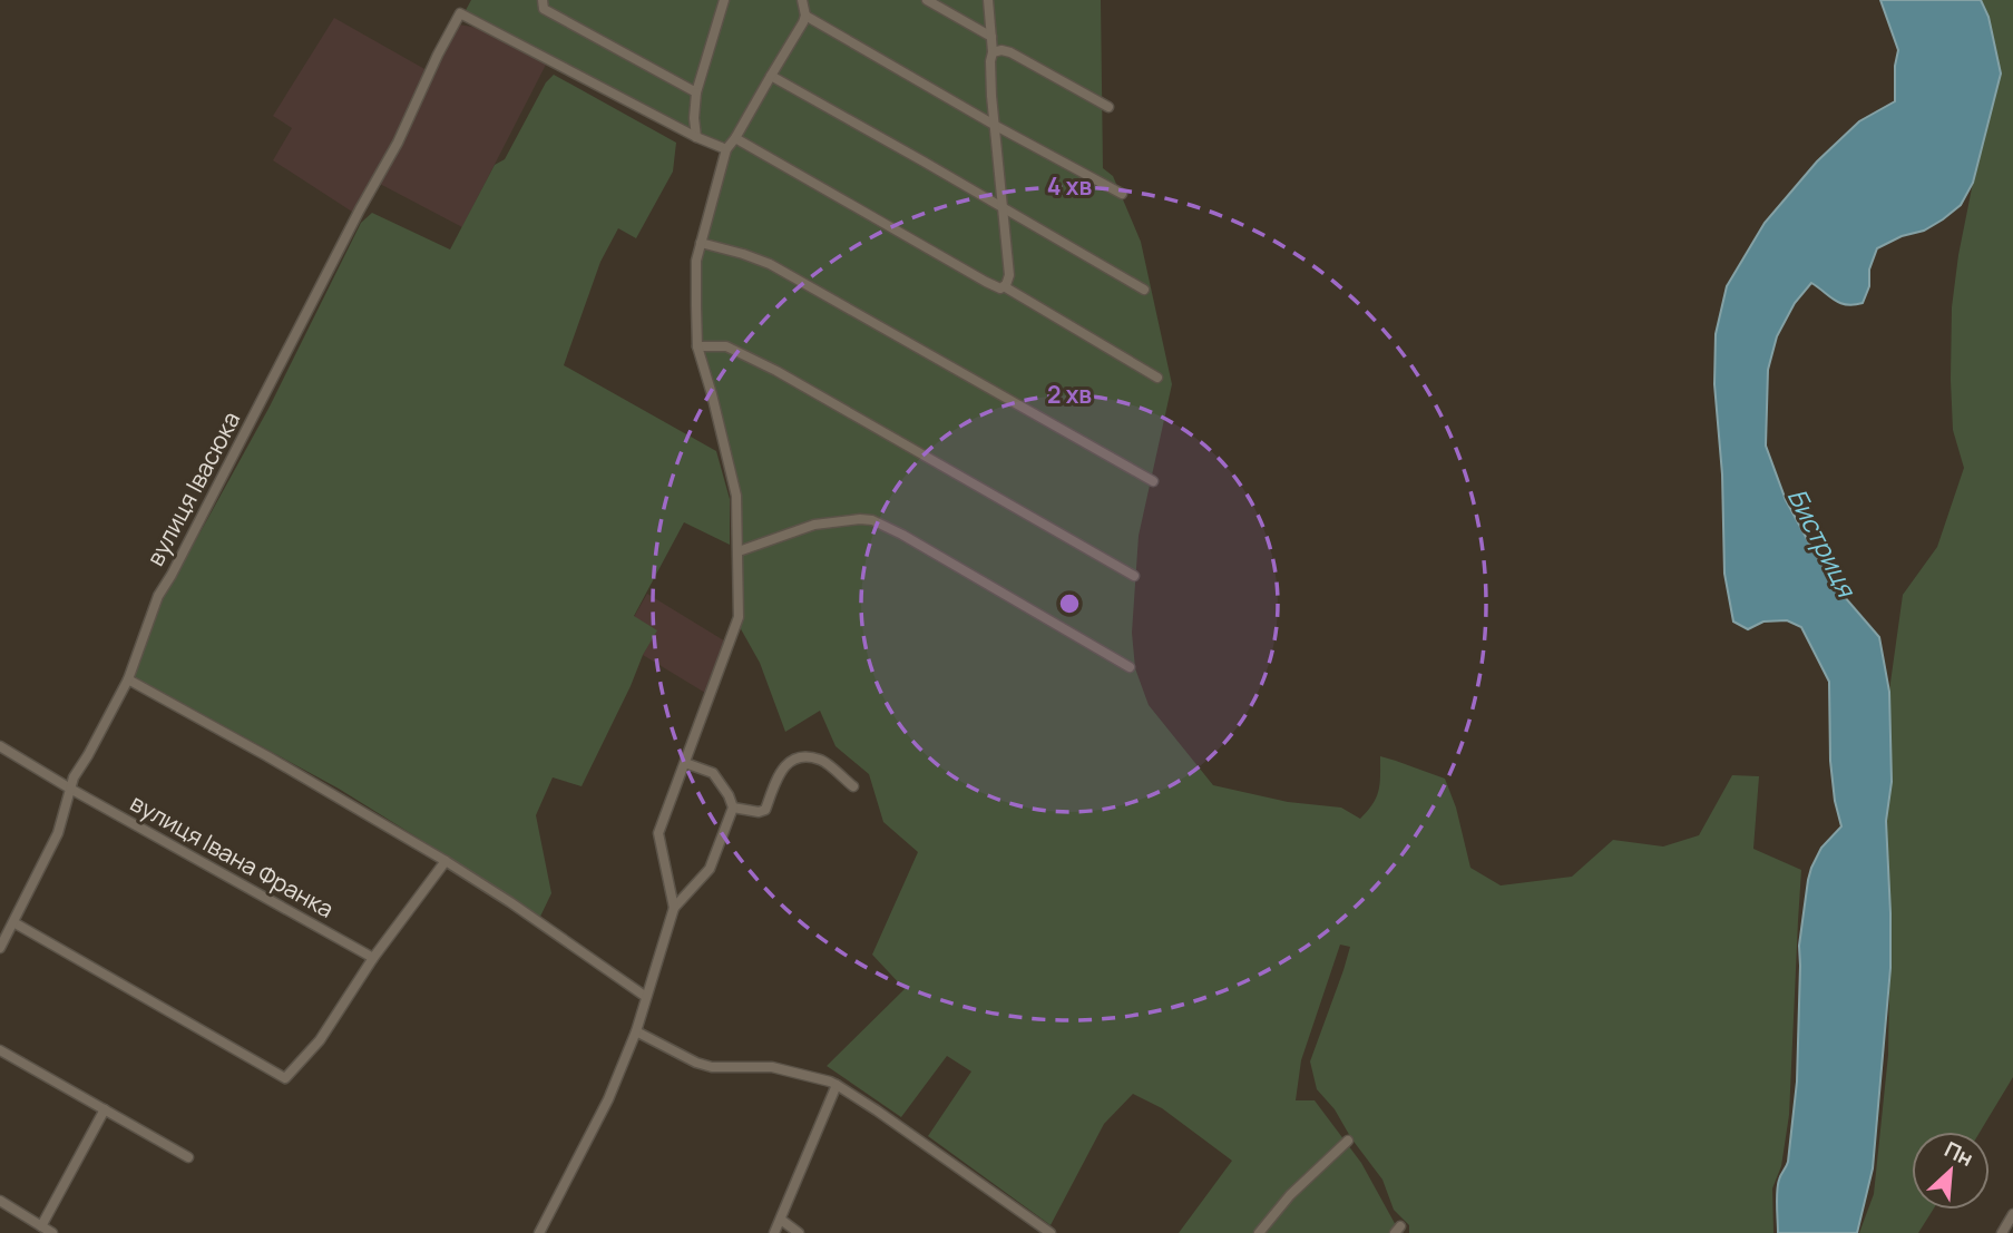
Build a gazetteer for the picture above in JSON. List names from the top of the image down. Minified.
{"streets":{"street":["вулиця Івасюка","вулиця Івана Франка"]},"crossings":[["вулиця Івасюка","вулиця Івана Франка"]],"water":["Бистриця"],"north":"top right","rings":["4 хв","2 хв"]}
